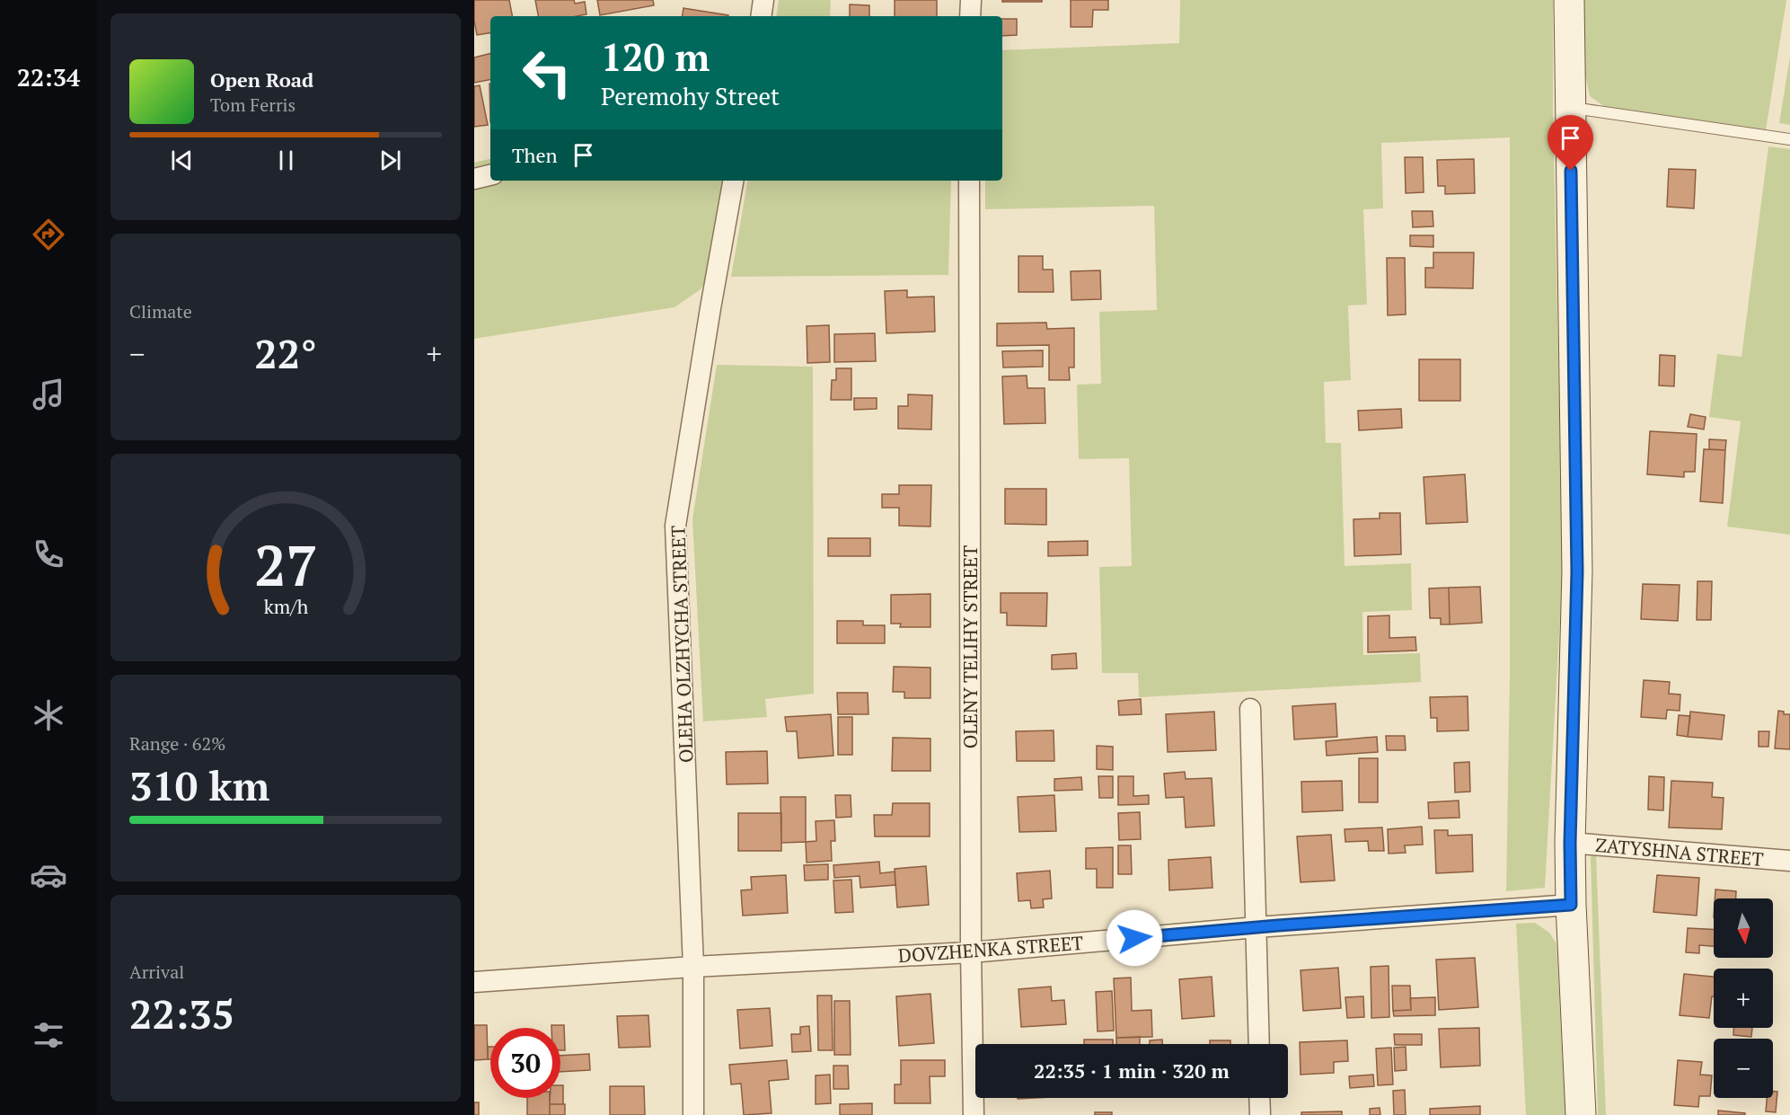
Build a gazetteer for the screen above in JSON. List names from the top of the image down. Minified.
{"streets":{"street":["OLEHA OLZHYCHA STREET","OLENY TELIHY STREET","ZATYSHNA STREET","DOVZHENKA STREET"]},"crossings":[["OLEHA OLZHYCHA STREET","DOVZHENKA STREET"],["OLENY TELIHY STREET","DOVZHENKA STREET"]],"north":"bottom","page":{"tabs":"22:34","turn":["120 m","Peremohy Street"],"song":["Open Road","Tom Ferris"],"then":"Then","tile":["Climate",["Range · 62%","310 km"],["Arrival","22:35"]],"heat":["−","22°","+"],"map_buttons":["+","−"],"limit":"30","trip":"22:35 · 1 min · 320 m","gauge":["27","km/h"]}}
